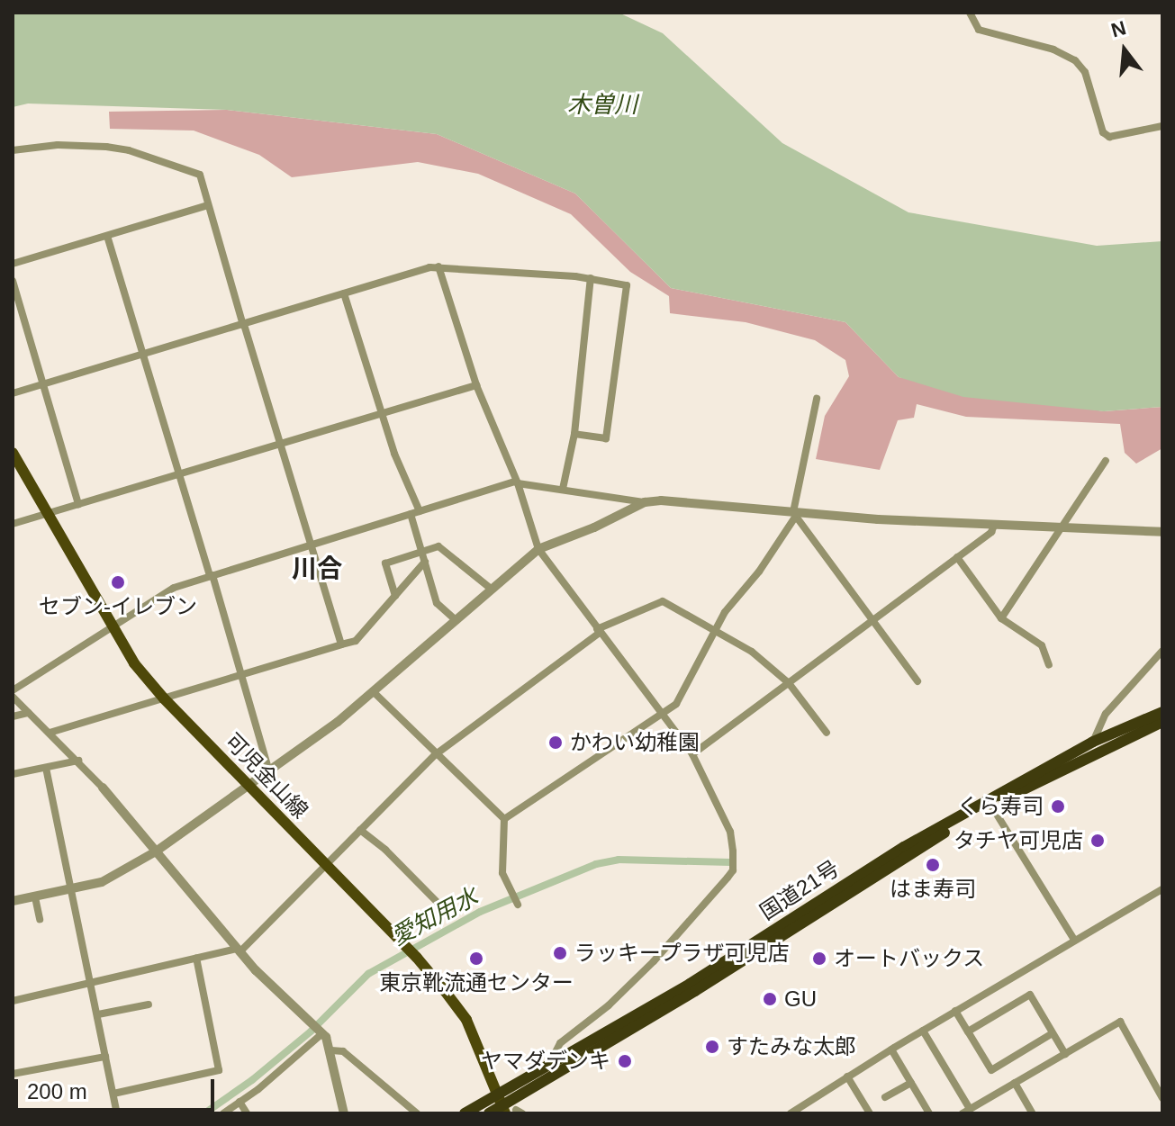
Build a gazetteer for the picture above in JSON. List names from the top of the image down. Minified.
{"streets":{"highway":["国道21号"],"main road":["可児金山線"]},"crossings":[["可児金山線","国道21号"]],"districts":["川合"],"water":["木曽川","愛知用水"],"places":["セブン-イレブン","かわい幼稚園","くら寿司","タチヤ可児店","はま寿司","ラッキープラザ可児店","東京靴流通センター","オートバックス","GU","すたみな太郎","ヤマダデンキ"],"scale_bar":"200 m","north":"top"}
